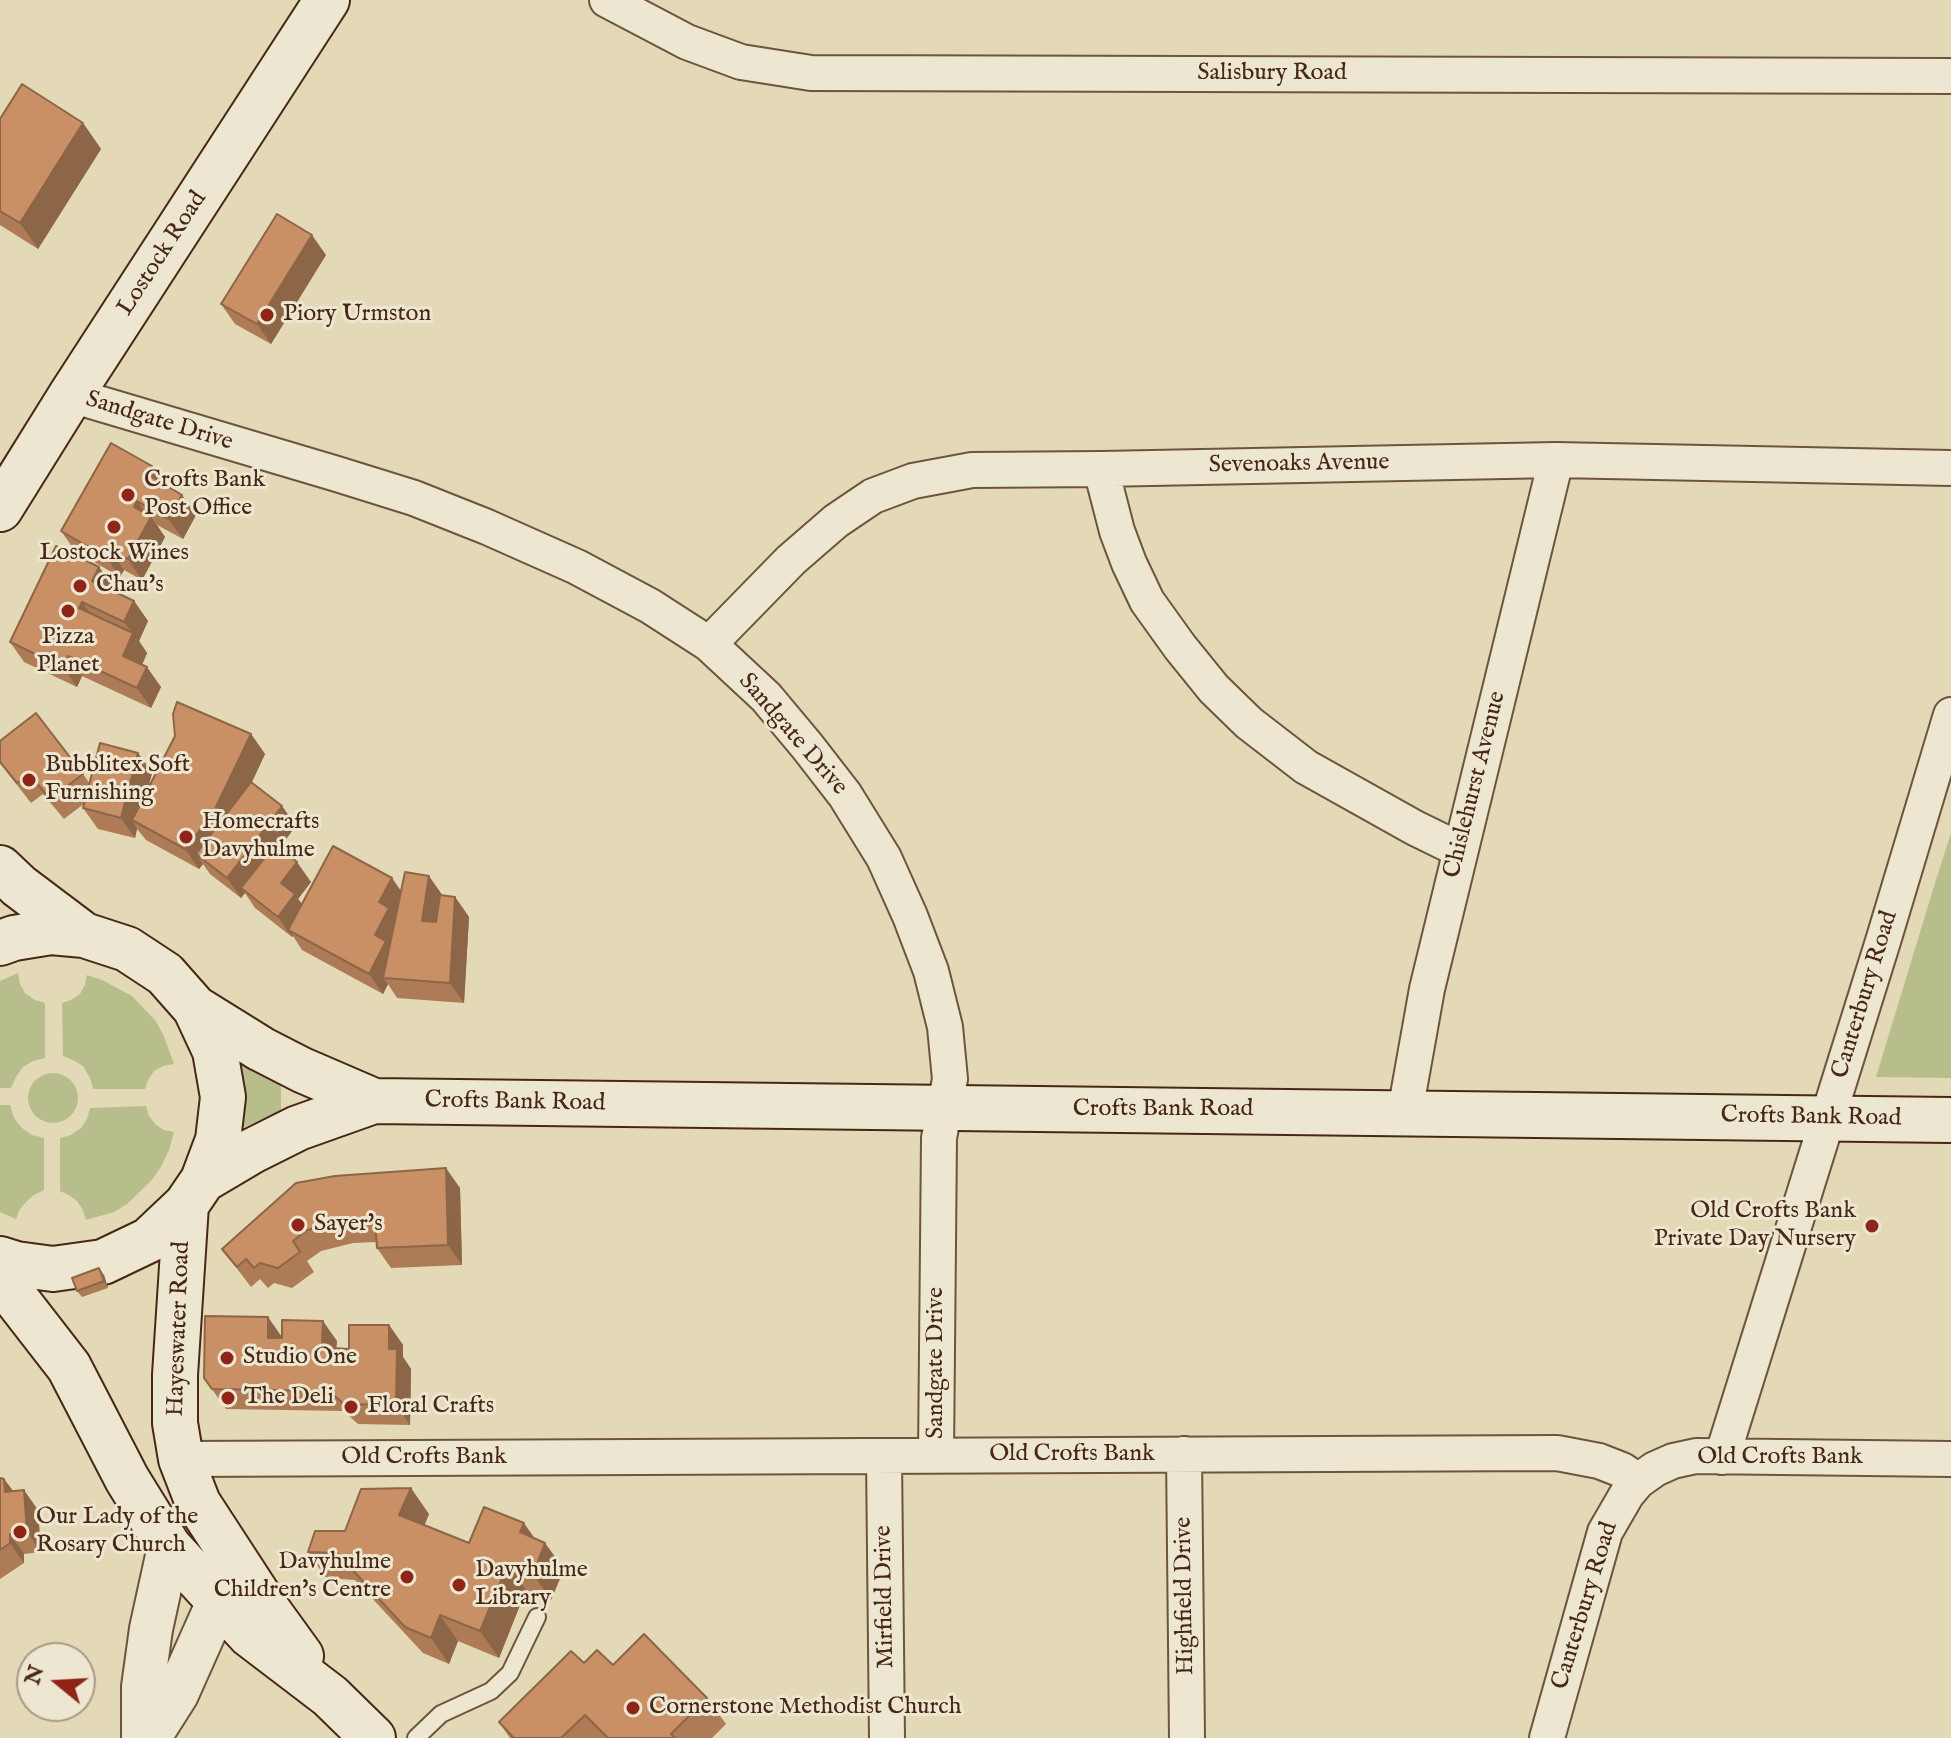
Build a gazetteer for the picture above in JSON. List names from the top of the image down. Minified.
{"streets":{"main road":["Lostock Road","Crofts Bank Road","Hayeswater Road"],"street":["Salisbury Road","Sandgate Drive","Sevenoaks Avenue","Chislehurst Avenue","Canterbury Road","Old Crofts Bank","Highfield Drive","Mirfield Drive"]},"crossings":[["Lostock Road","Sandgate Drive"],["Sandgate Drive","Sevenoaks Avenue"],["Sandgate Drive","Crofts Bank Road"],["Sandgate Drive","Old Crofts Bank"],["Sevenoaks Avenue","Chislehurst Avenue"],["Chislehurst Avenue","Crofts Bank Road"],["Canterbury Road","Crofts Bank Road"],["Canterbury Road","Old Crofts Bank"],["Crofts Bank Road","Hayeswater Road"],["Hayeswater Road","Old Crofts Bank"],["Old Crofts Bank","Highfield Drive"],["Old Crofts Bank","Mirfield Drive"]],"places":["Piory Urmston","Crofts Bank Post Office","Lostock Wines","Chau's","Pizza Planet","Bubblitex Soft Furnishing","Homecrafts Davyhulme","Sayer's","Old Crofts Bank Private Day Nursery","Studio One","The Deli","Floral Crafts","Our Lady of the Rosary Church","Davyhulme Children's Centre","Davyhulme Library","Cornerstone Methodist Church"],"north":"left"}
